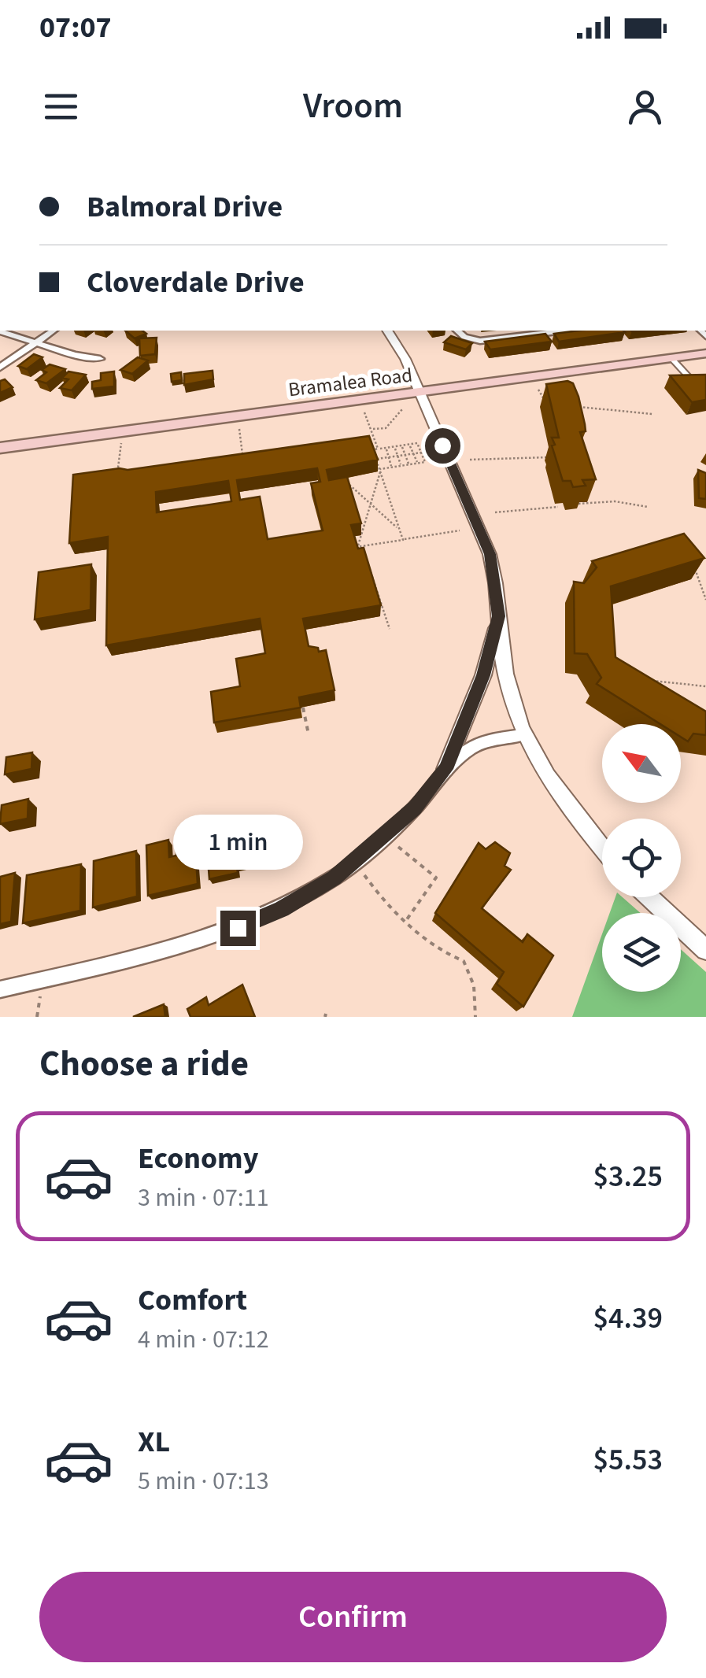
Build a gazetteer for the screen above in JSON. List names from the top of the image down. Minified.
{"streets":{"main road":["Bramalea Road"]},"north":"top left","page":{"status":"07:07","header":"Vroom","banner":["Balmoral Drive","Cloverdale Drive"],"bubble":"1 min","heading":"Choose a ride","list":[{"name":"Economy","note":"3 min · 07:11","value":"$3.25"},{"name":"Comfort","note":"4 min · 07:12","value":"$4.39"},{"name":"XL","note":"5 min · 07:13","value":"$5.53"}],"buttons":"Confirm"}}
